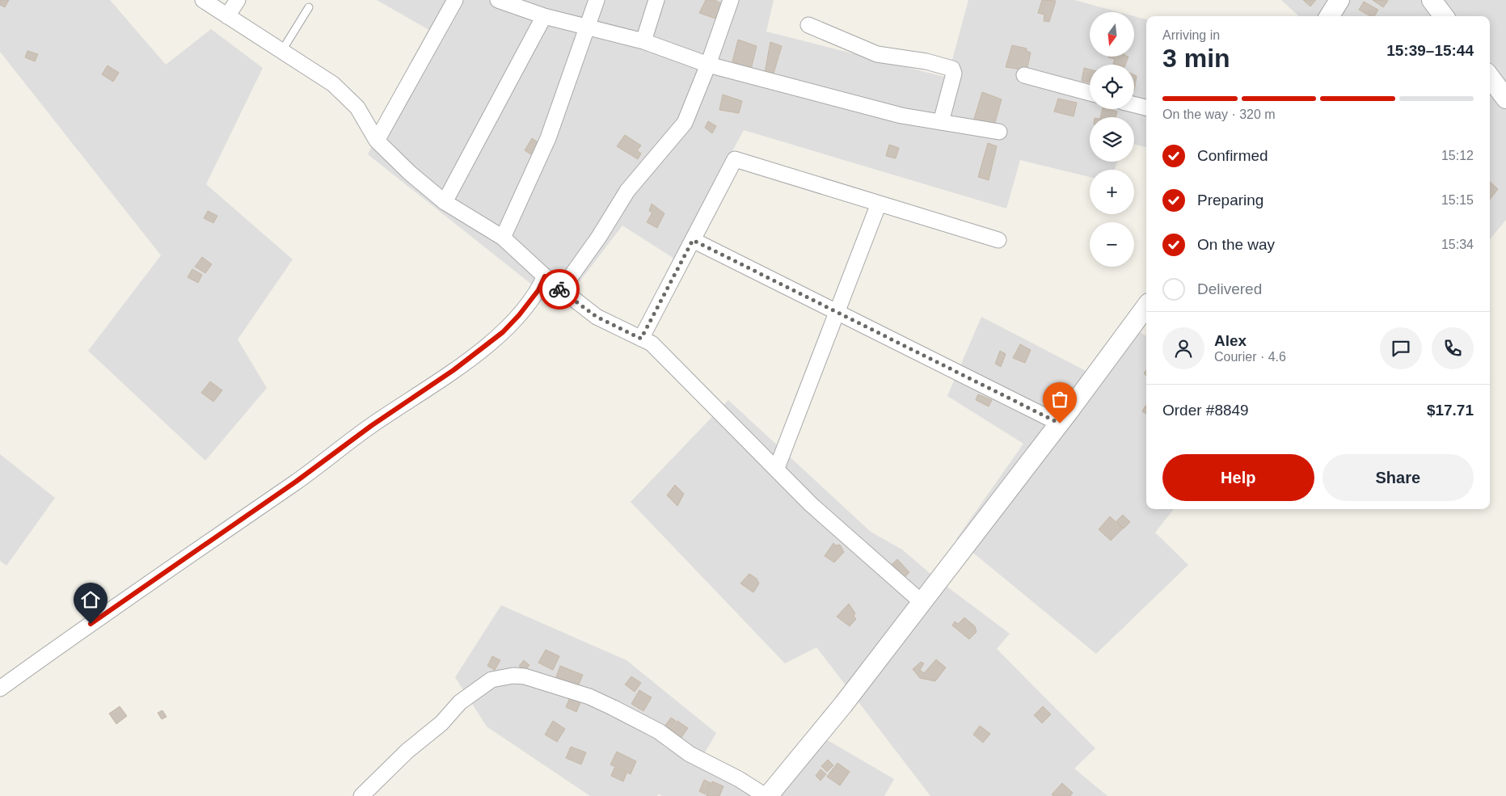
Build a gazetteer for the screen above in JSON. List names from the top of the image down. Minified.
{"north":"bottom","page":{"map_buttons":["+","−"],"heading":["3 min","Arriving in","15:39–15:44"],"panel":["Alex","Courier · 4.6","Order #8849","$17.71"],"bar":"On the way · 320 m","list":[["Confirmed","15:12"],["Preparing","15:15"],["On the way","15:34"],"Delivered"],"buttons":["Help","Share"]}}
